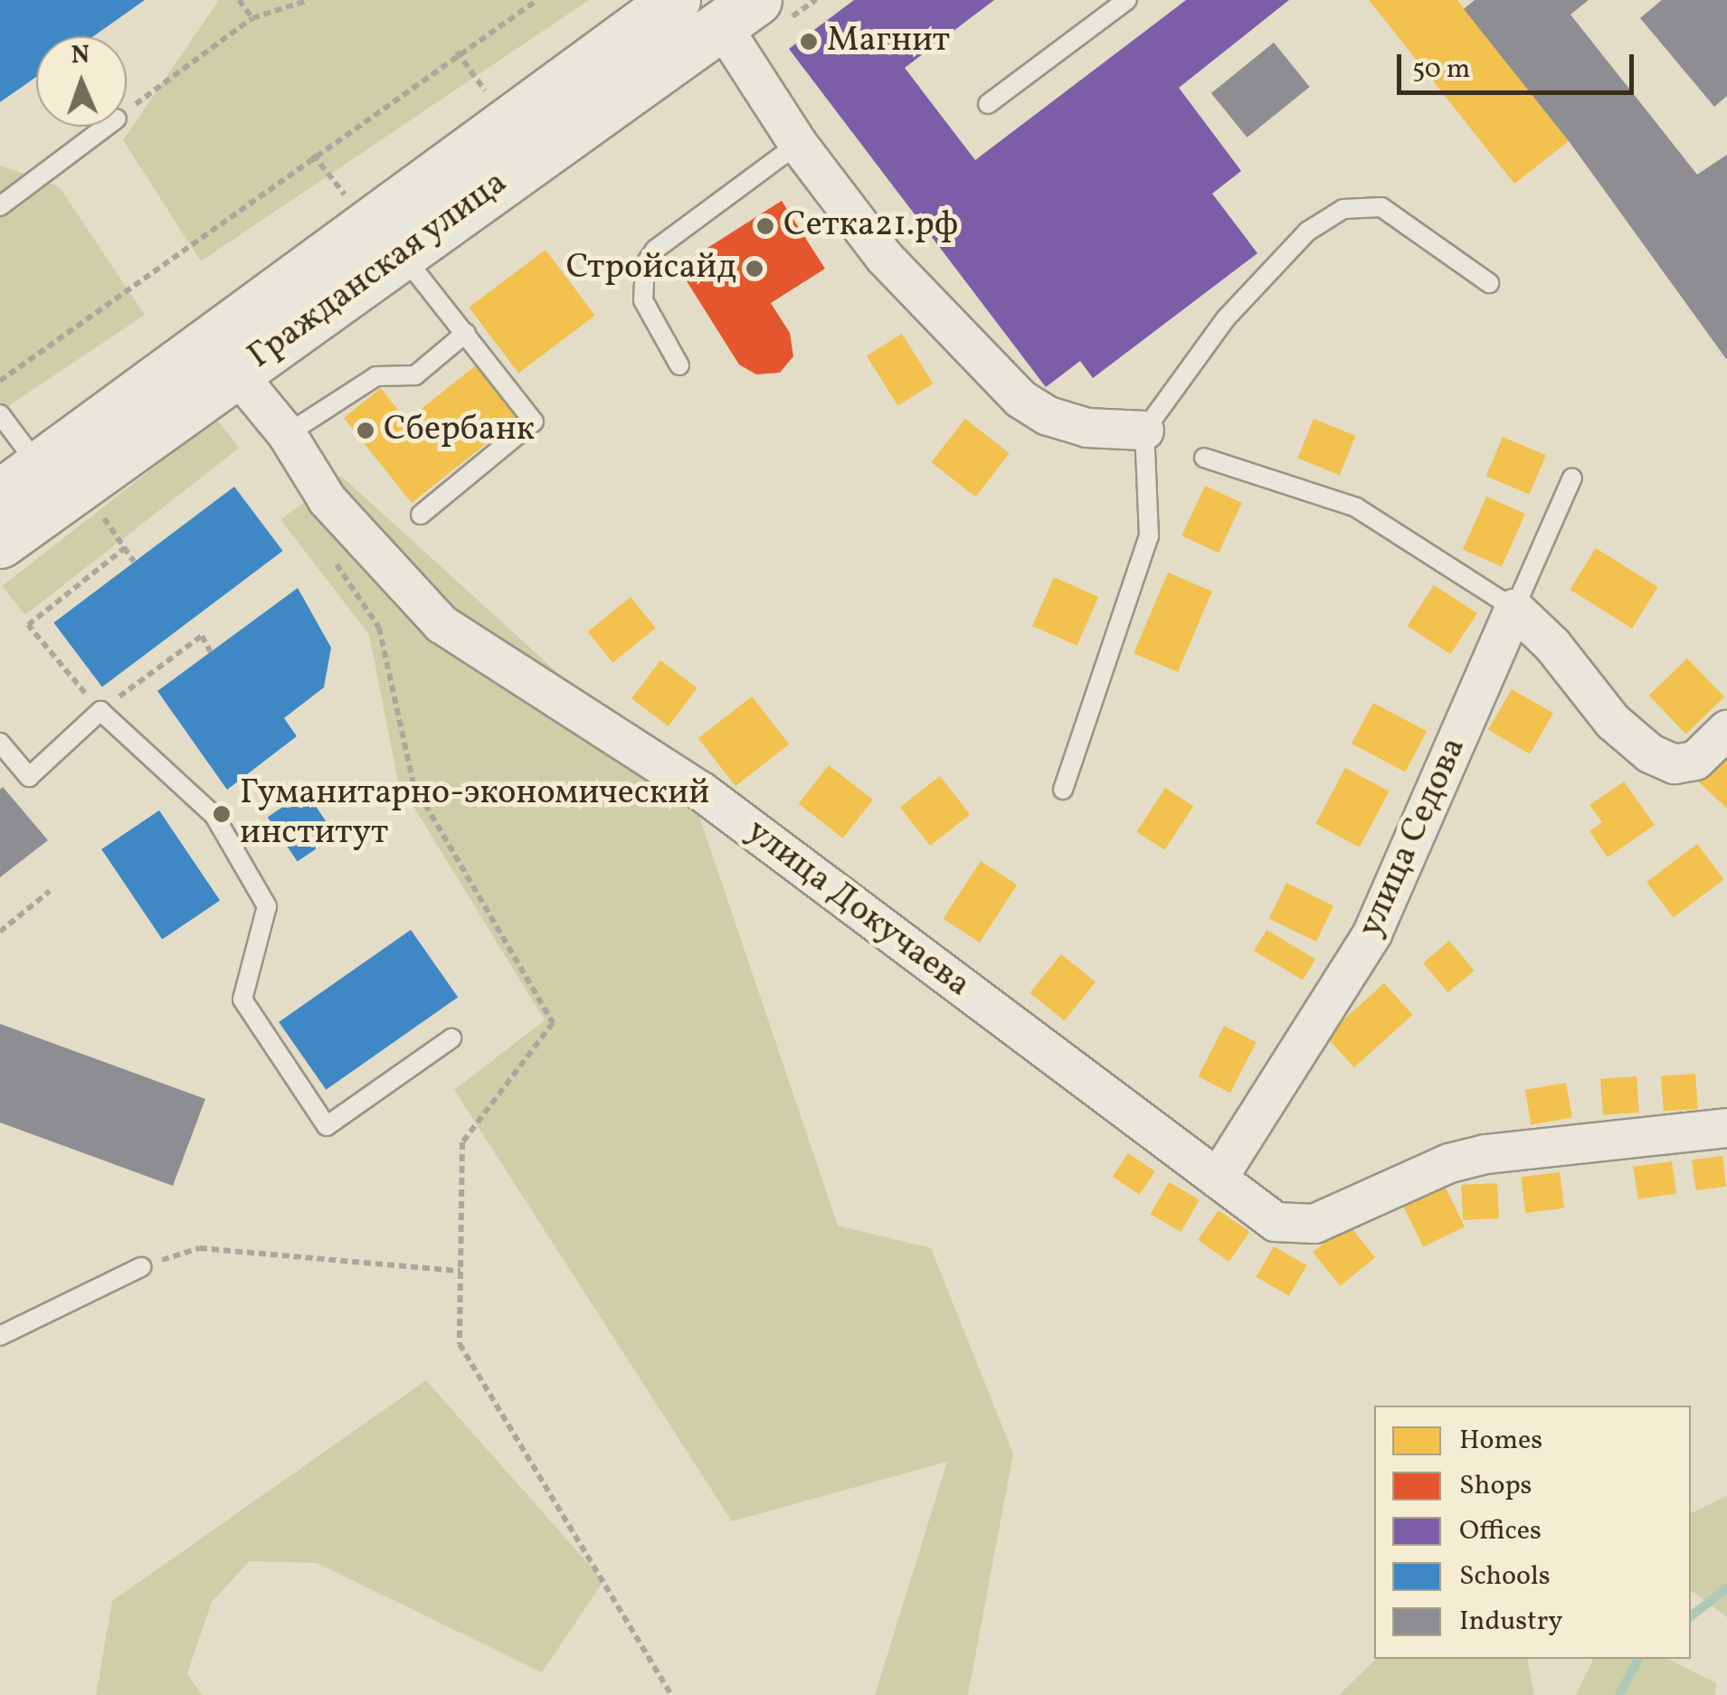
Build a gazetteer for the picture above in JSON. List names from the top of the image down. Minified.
{"streets":{"main road":["Гражданская улица"],"street":["улица Седова","улица Докучаева"]},"crossings":[["Гражданская улица","улица Докучаева"],["улица Седова","улица Докучаева"]],"places":["Магнит","Сетка21.рф","Стройсайд","Сбербанк","Гуманитарно-экономический институт"],"legend":["Homes","Shops","Offices","Schools","Industry"],"scale_bar":"50 m","north":"top"}
